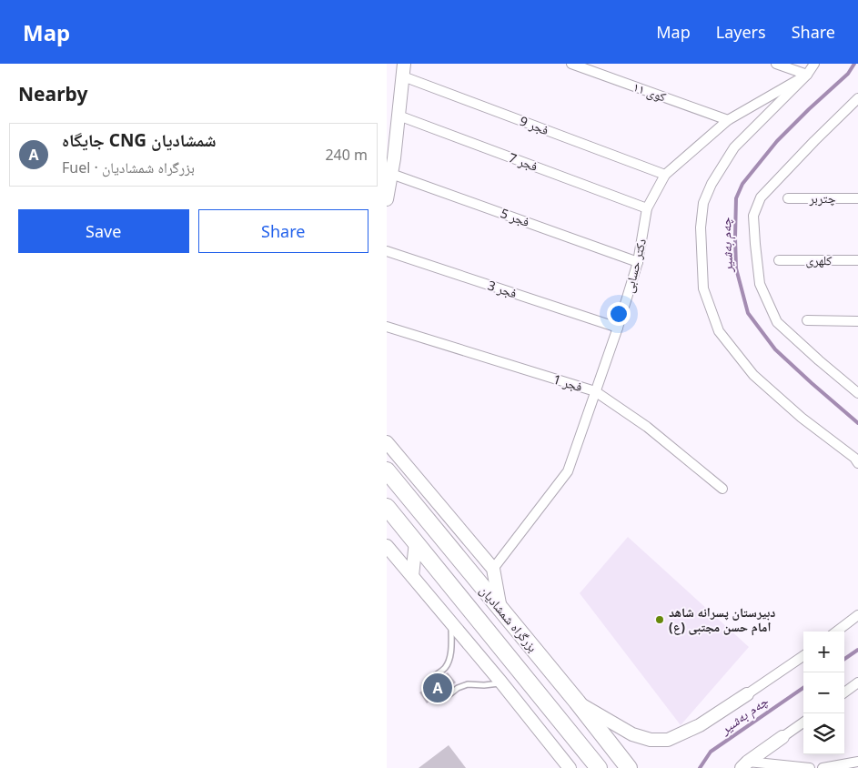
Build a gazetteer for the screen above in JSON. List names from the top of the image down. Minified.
{"streets":{"highway":["بزرگراه شمشادیان"],"street":["کوی ۱۱","فجر 9","فجر 7","چتربر","فجر 5","کلهری","دکتر حسابی","فجر 3","فجر 1"]},"crossings":[["کوی ۱۱","دکتر حسابی"],["فجر 9","دکتر حسابی"],["فجر 7","دکتر حسابی"],["فجر 5","دکتر حسابی"],["دکتر حسابی","فجر 3"],["دکتر حسابی","فجر 1"]],"water":["چەم بەشیر"],"places":["دبیرستان پسرانه شاهد امام حسن مجتبی (ع)"],"page":{"header":"Map","nav":["Map","Layers","Share"],"heading":"Nearby","list":[{"mark":"A","name":"جایگاه CNG شمشادیان","note":"Fuel · بزرگراه شمشادیان","value":"240 m"}],"buttons":["Save","Share"],"map_buttons":["+","−"],"pins":"A"}}
